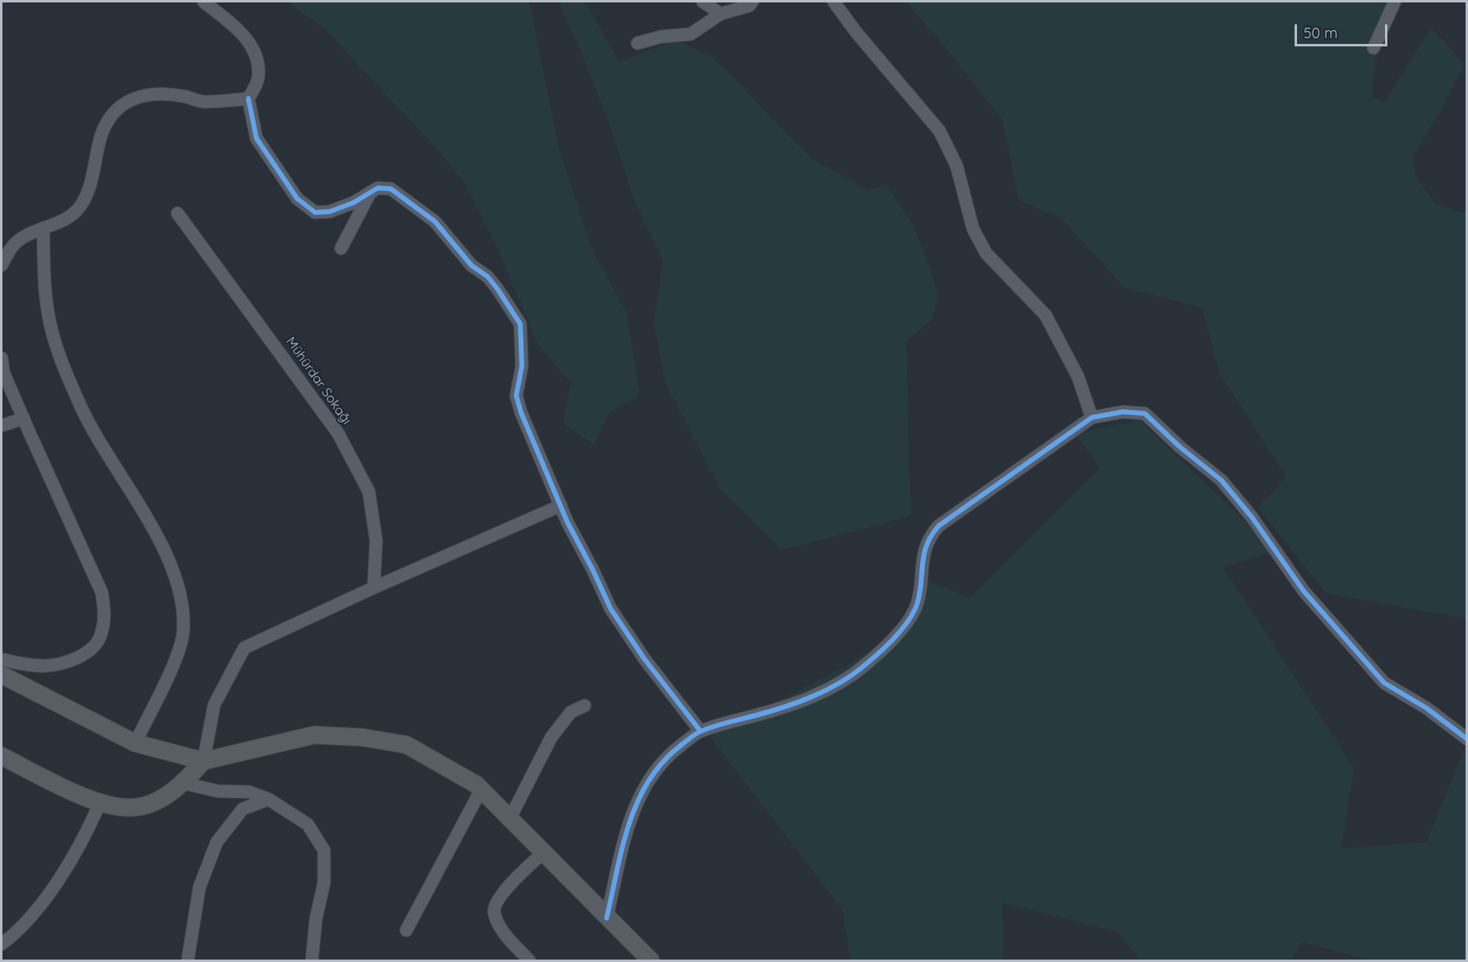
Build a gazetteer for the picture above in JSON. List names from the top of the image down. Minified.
{"streets":{"street":["Mühürdar Sokağı"]},"scale_bar":"50 m"}
